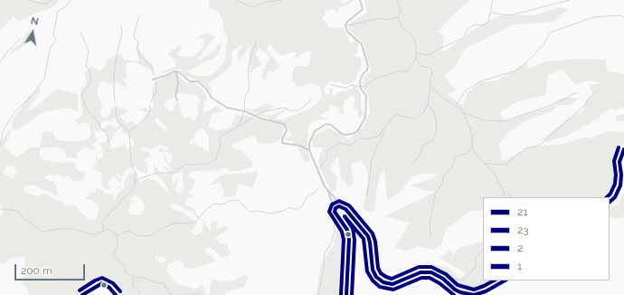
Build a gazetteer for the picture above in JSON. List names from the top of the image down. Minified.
{"lines":["transit line 2","transit line 21","transit line 23","transit line 1"],"legend":["21","23","2","1"],"scale_bar":"200 m","north":"top"}
